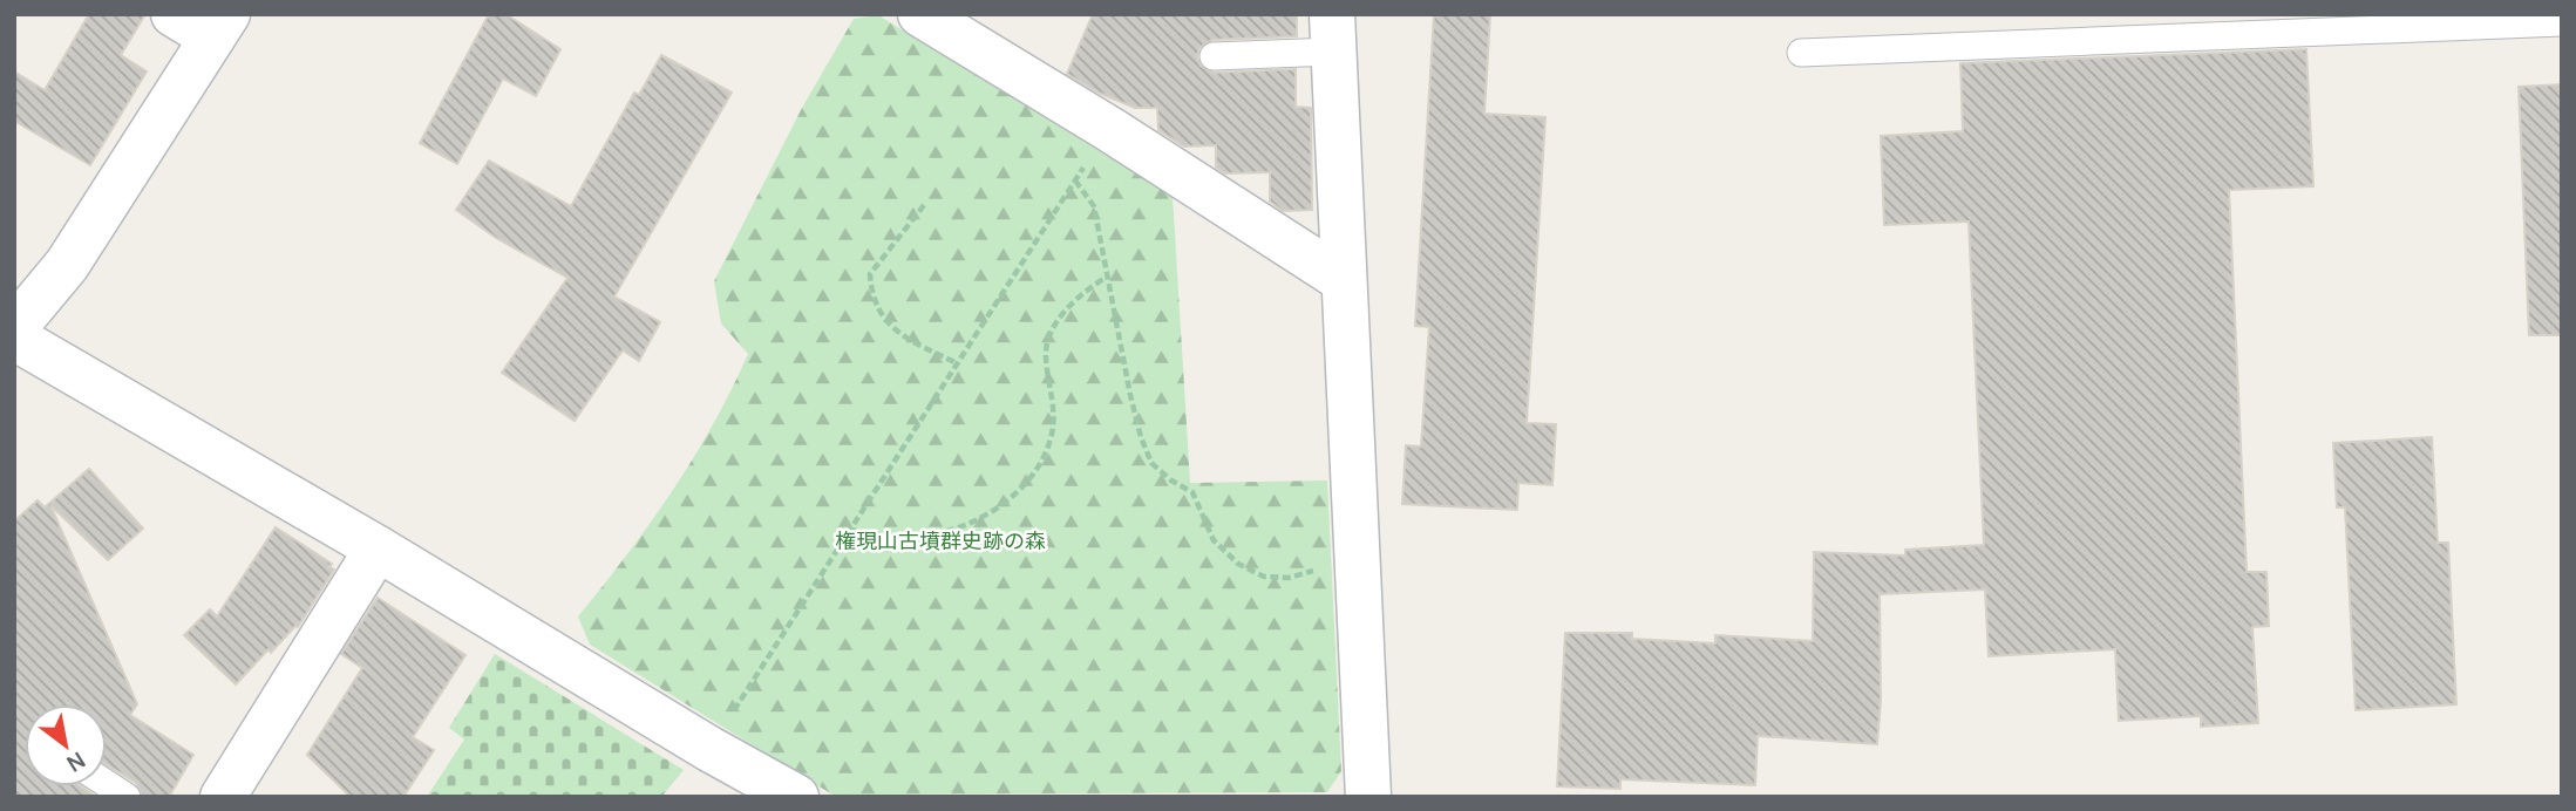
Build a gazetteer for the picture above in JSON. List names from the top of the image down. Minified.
{"parks":["権現山古墳群史跡の森"],"north":"bottom right"}
